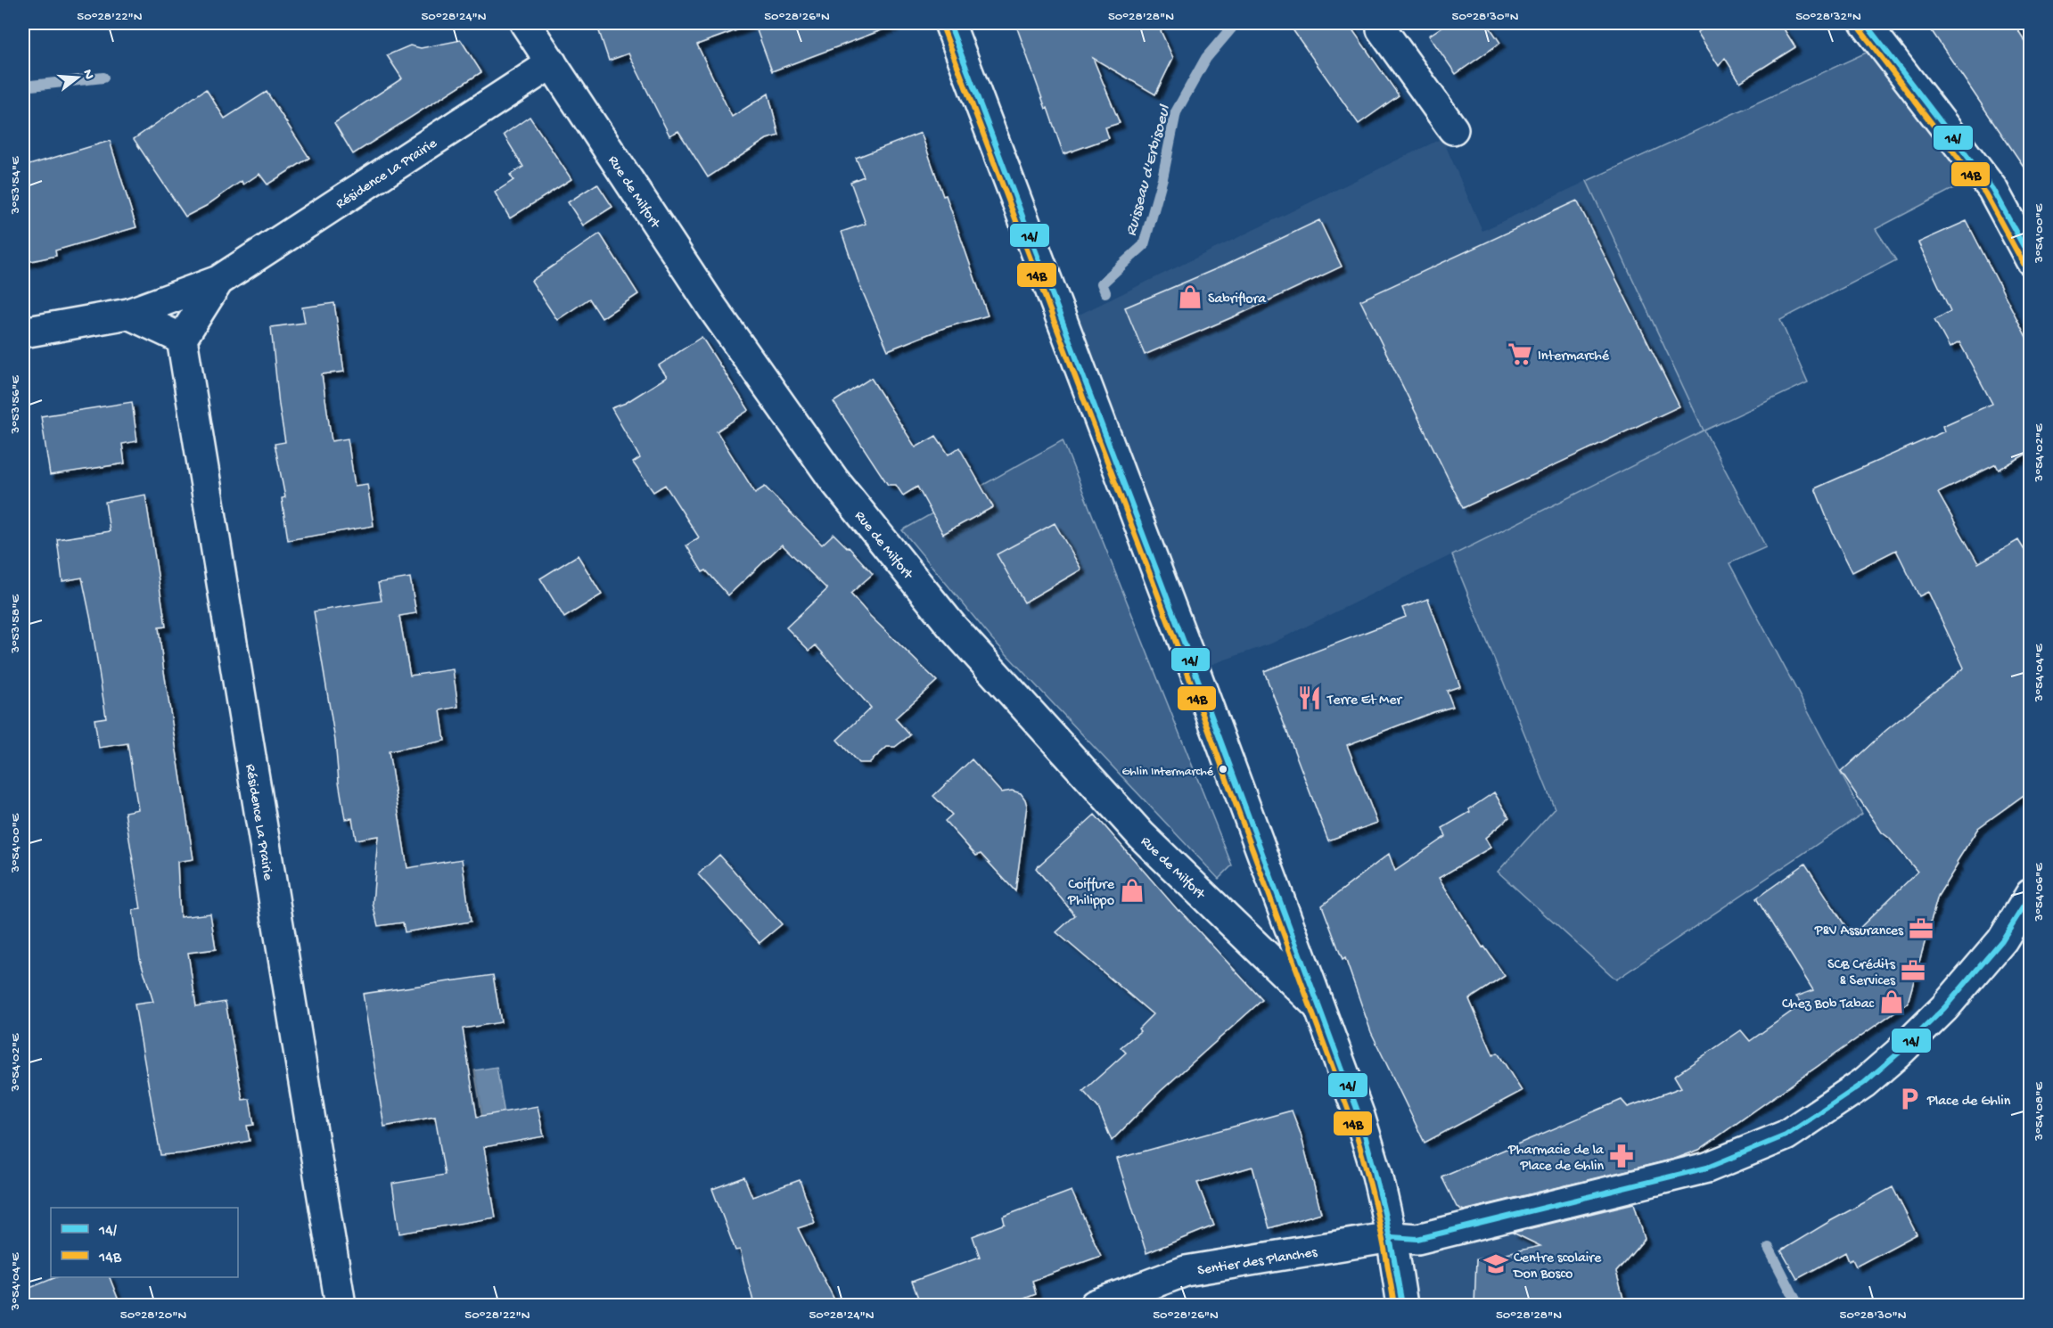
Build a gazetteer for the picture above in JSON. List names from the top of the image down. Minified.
{"streets":{"street":["Résidence La Prairie","Rue de Milfort","Sentier des Planches"]},"crossings":[["Résidence La Prairie","Rue de Milfort"]],"water":["Ruisseau d'Erbisoeul"],"places":{"shop":["Sabriflora","Coiffure Philippo","Chez Bob Tabac"],"supermarket":["Intermarché"],"restaurant":["Terre Et Mer"],"other":["Ghlin Intermarché"],"office":["P&V Assurances","SCB Crédits & Services"],"parking":["Place de Ghlin"],"pharmacy":["Pharmacie de la Place de Ghlin"],"school or university":["Centre scolaire Don Bosco"]},"lines":["transit line 14/","transit line 14B"],"legend":["14/","14B"],"north":"right","coordinates":["50°28'22\"N","50°28'24\"N","50°28'26\"N","50°28'28\"N","50°28'30\"N","50°28'32\"N","3°53'54\"E","3°54'00\"E","3°53'56\"E","3°54'02\"E","3°53'58\"E","3°54'04\"E","3°54'06\"E","3°54'08\"E","50°28'20\"N"]}
